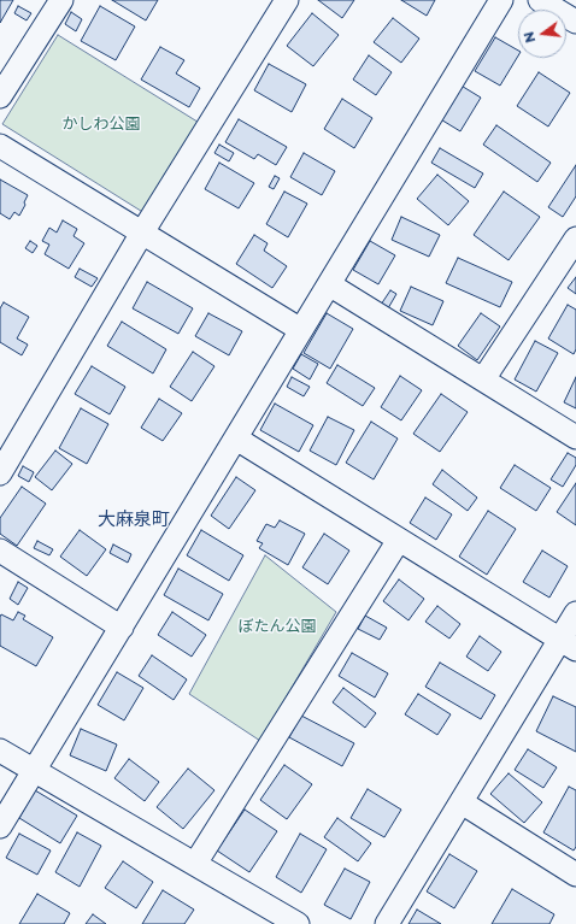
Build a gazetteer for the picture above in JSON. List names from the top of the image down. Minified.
{"districts":["大麻泉町"],"parks":["かしわ公園","ぼたん公園"],"north":"left"}
